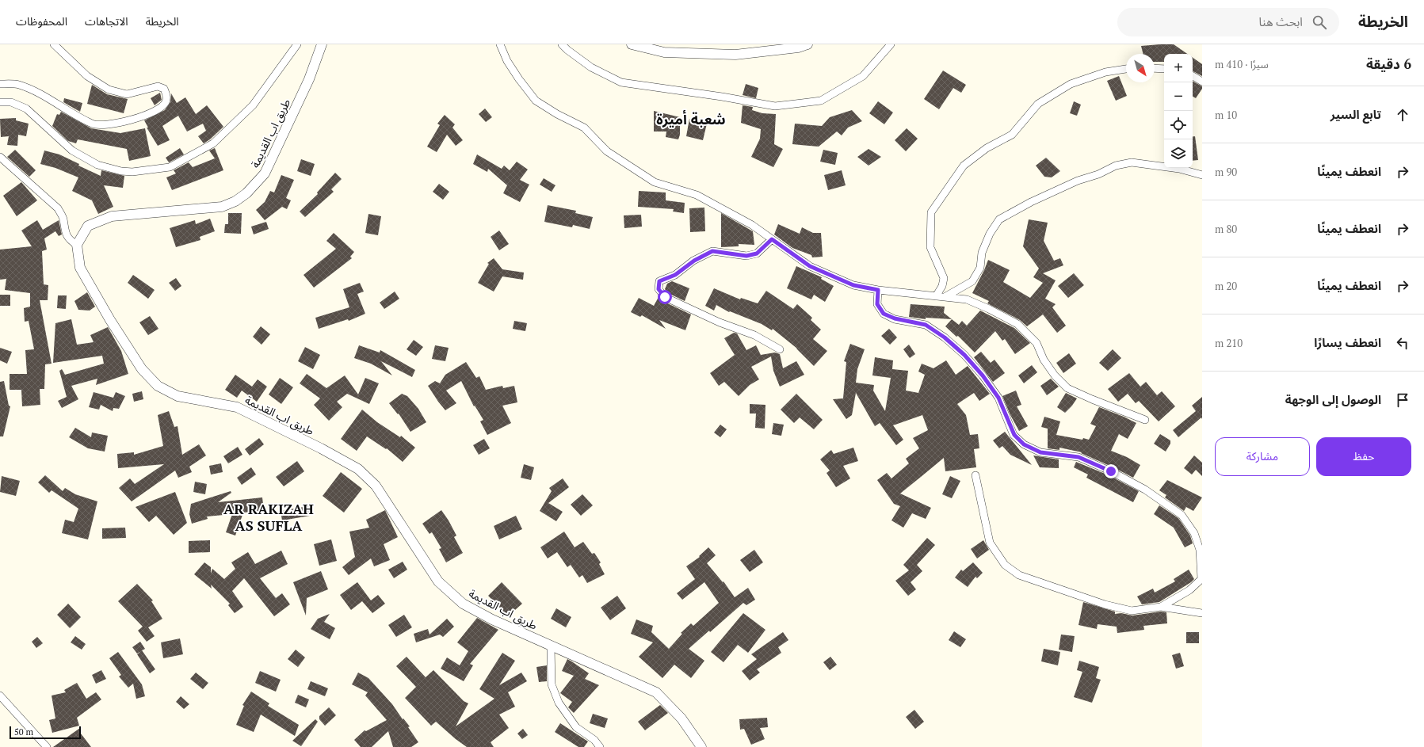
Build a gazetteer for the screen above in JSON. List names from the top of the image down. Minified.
{"streets":{"street":["طريق اب القديمة"]},"districts":["شعبة أميرة","AR RAKIZAH AS SUFLA"],"scale_bar":"50 m","north":"bottom right","page":{"header":"الخريطة","search":"ابحث هنا","nav":["الخريطة","الاتجاهات","المحفوظات"],"heading":["6 دقيقة","سيرًا · 410 m"],"map_buttons":["+","−"],"list":[["تابع السير","10 m"],["انعطف يمينًا","90 m"],["انعطف يمينًا","80 m"],["انعطف يمينًا","20 m"],["انعطف يسارًا","210 m"],"الوصول إلى الوجهة"],"buttons":["حفظ","مشاركة"],"scale":"50 m"}}
